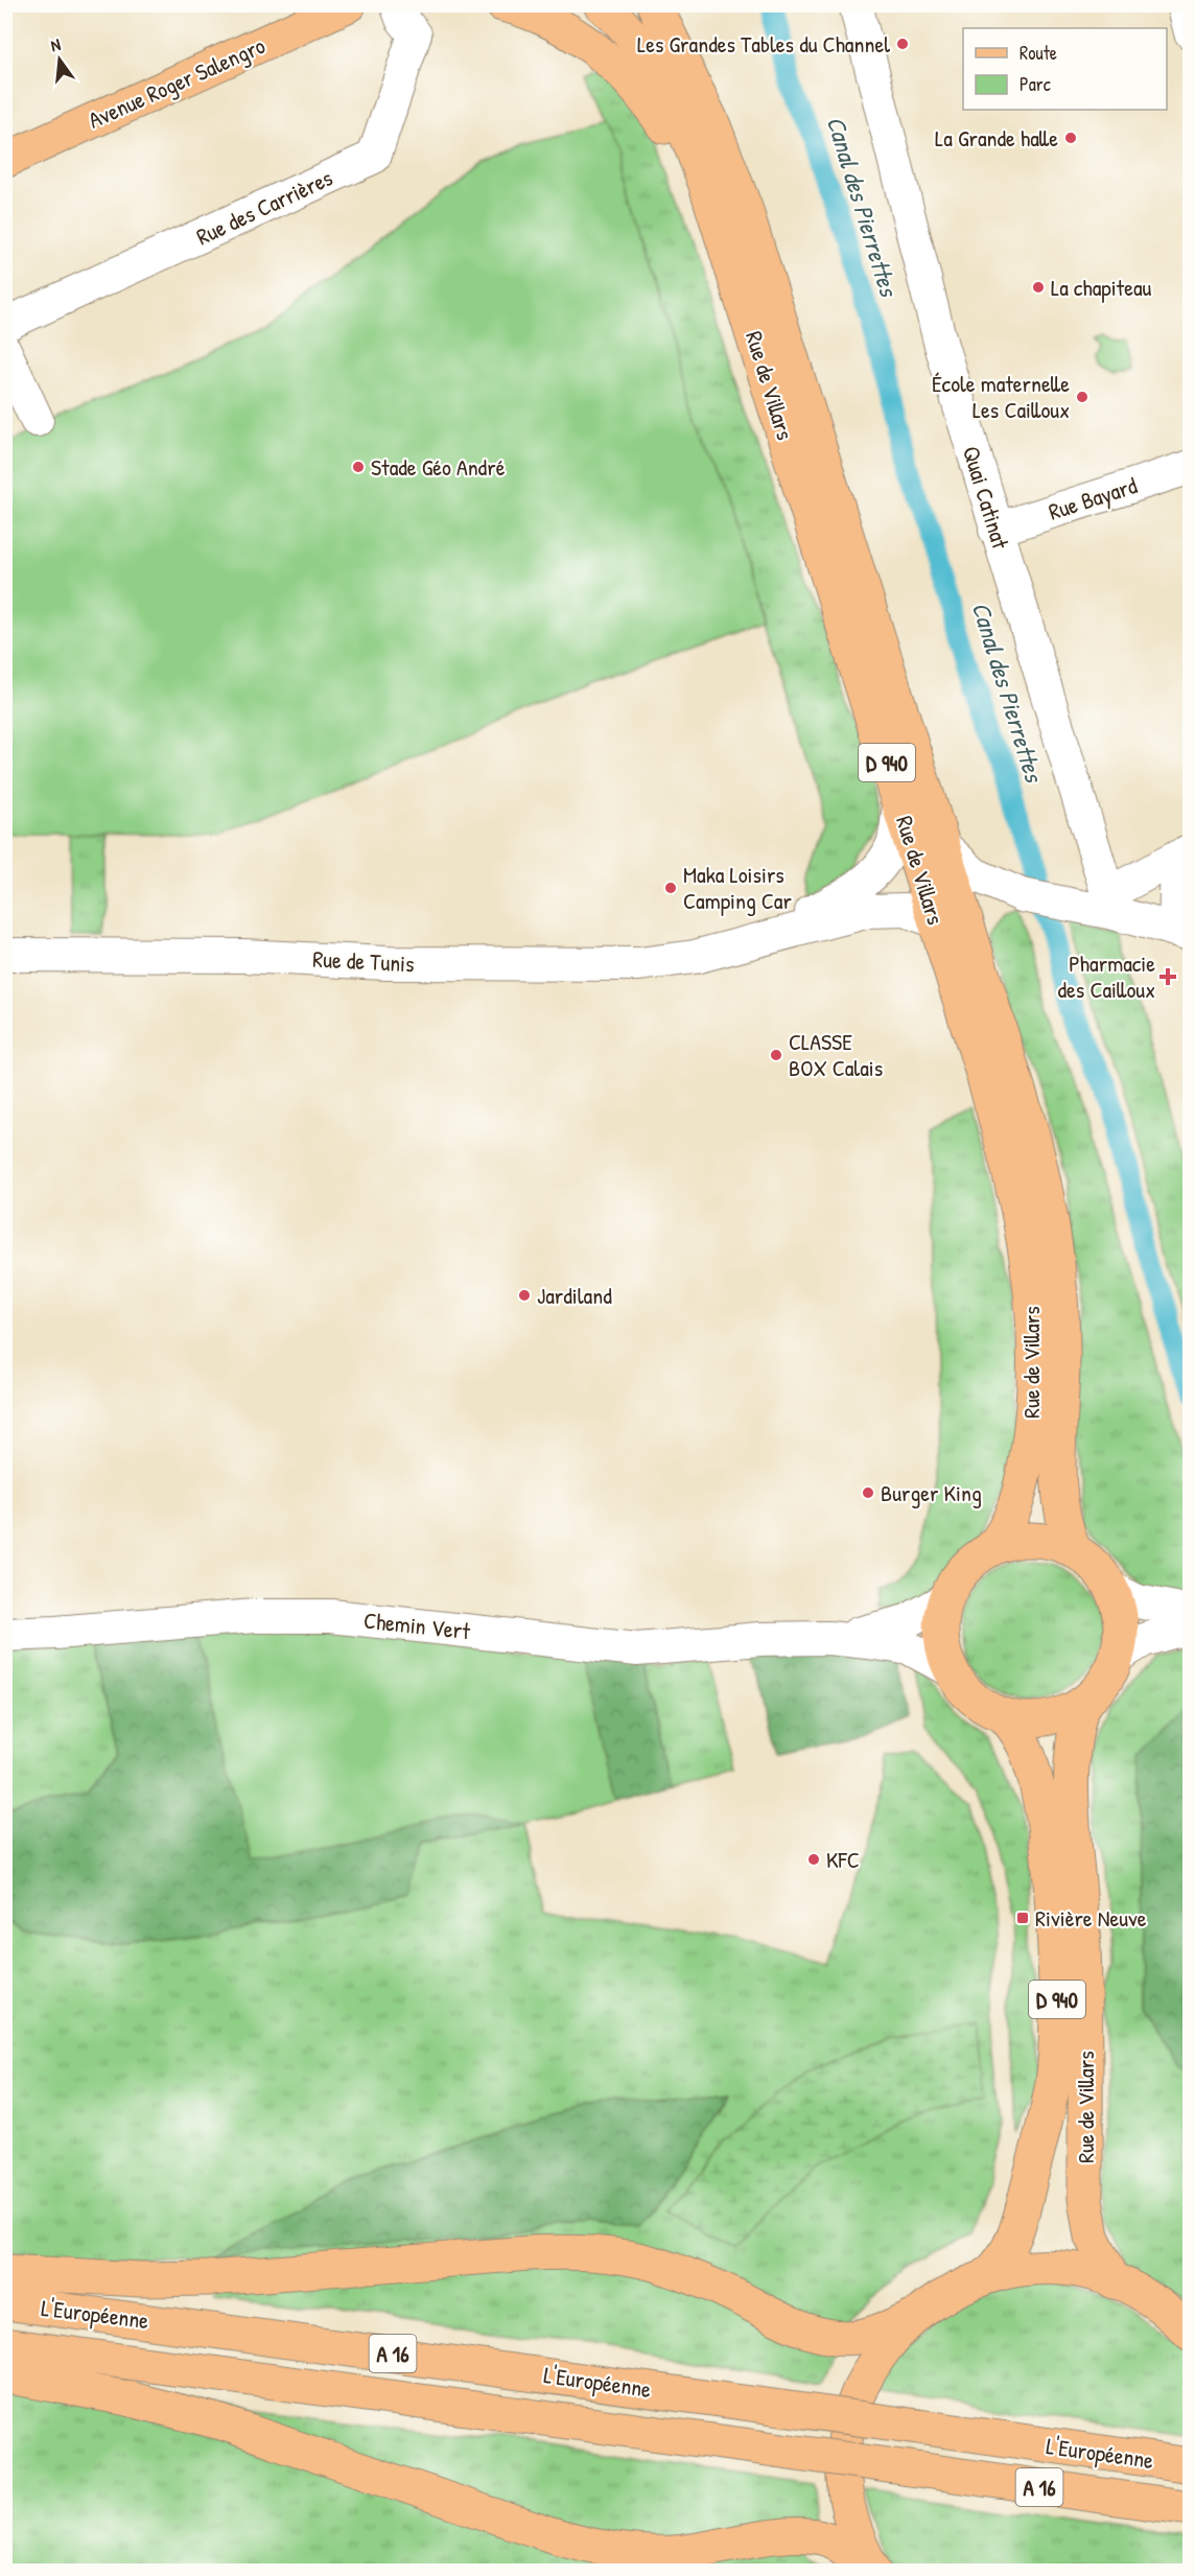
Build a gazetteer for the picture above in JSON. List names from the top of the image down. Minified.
{"streets":{"main road":["Avenue Roger Salengro","Rue de Villars","D 940","L'Européenne","A 16"],"street":["Rue des Carrières","Quai Catinat","Rue Bayard","Rue de Tunis","Chemin Vert"]},"crossings":[["Rue de Villars","Rue de Tunis"],["Quai Catinat","Rue Bayard"]],"water":["Canal des Pierrettes"],"places":{"other":["Les Grandes Tables du Channel","La Grande halle","La chapiteau","École maternelle Les Cailloux","Stade Géo André","Maka Loisirs Camping Car","CLASSE BOX Calais","Jardiland","Burger King","KFC"],"health":["Pharmacie des Cailloux"],"transit":["Rivière Neuve"]},"legend":["Route","Parc"],"north":"top"}
